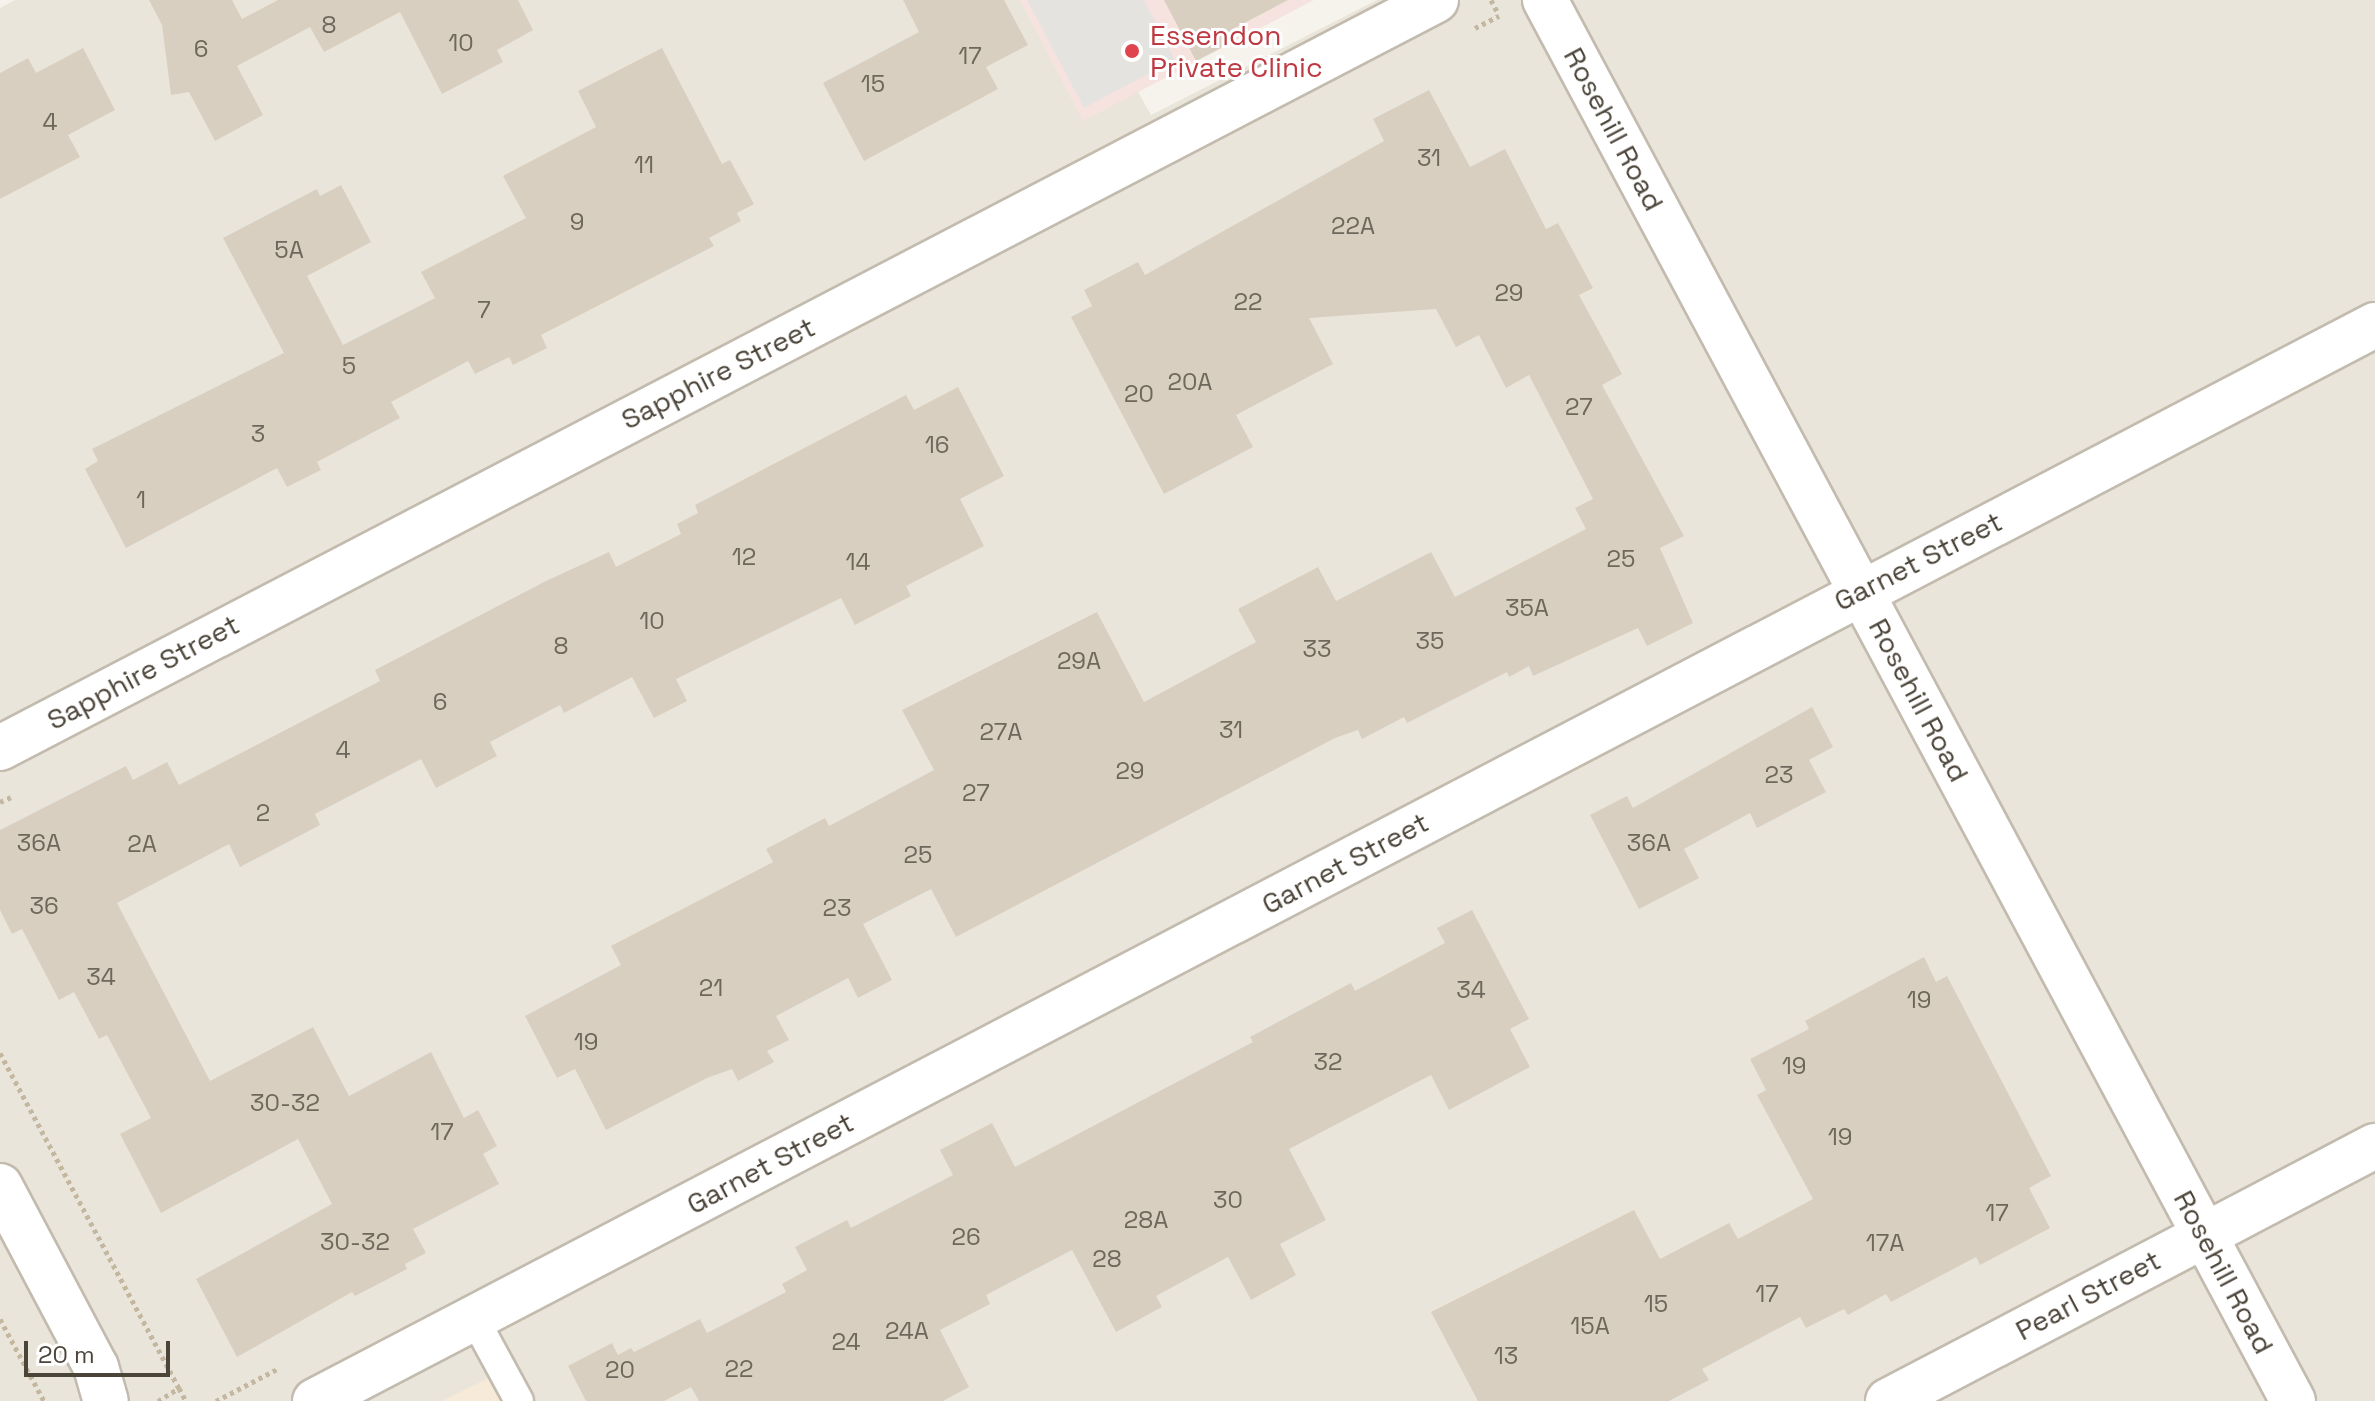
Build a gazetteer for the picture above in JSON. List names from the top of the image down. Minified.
{"streets":{"street":["Rosehill Road","Sapphire Street","Garnet Street","Pearl Street"]},"crossings":[["Rosehill Road","Garnet Street"],["Rosehill Road","Pearl Street"]],"places":["Essendon Private Clinic"],"house_numbers":["8","10","6","17","15","4","31","11","9","22A","5A","29","22","7","5","20A","20","27","3","16","1","12","25","14","35A","10","35","8","33","29A","6","31","27A","4","29","23","27","2","36A","36A","2A","25","36","23","34","21","34","19","19","32","19","30-32","17","19","30","17","28A","26","30-32","17A","28","17","15","15A","24A","24","13","22","20"],"scale_bar":"20 m"}
